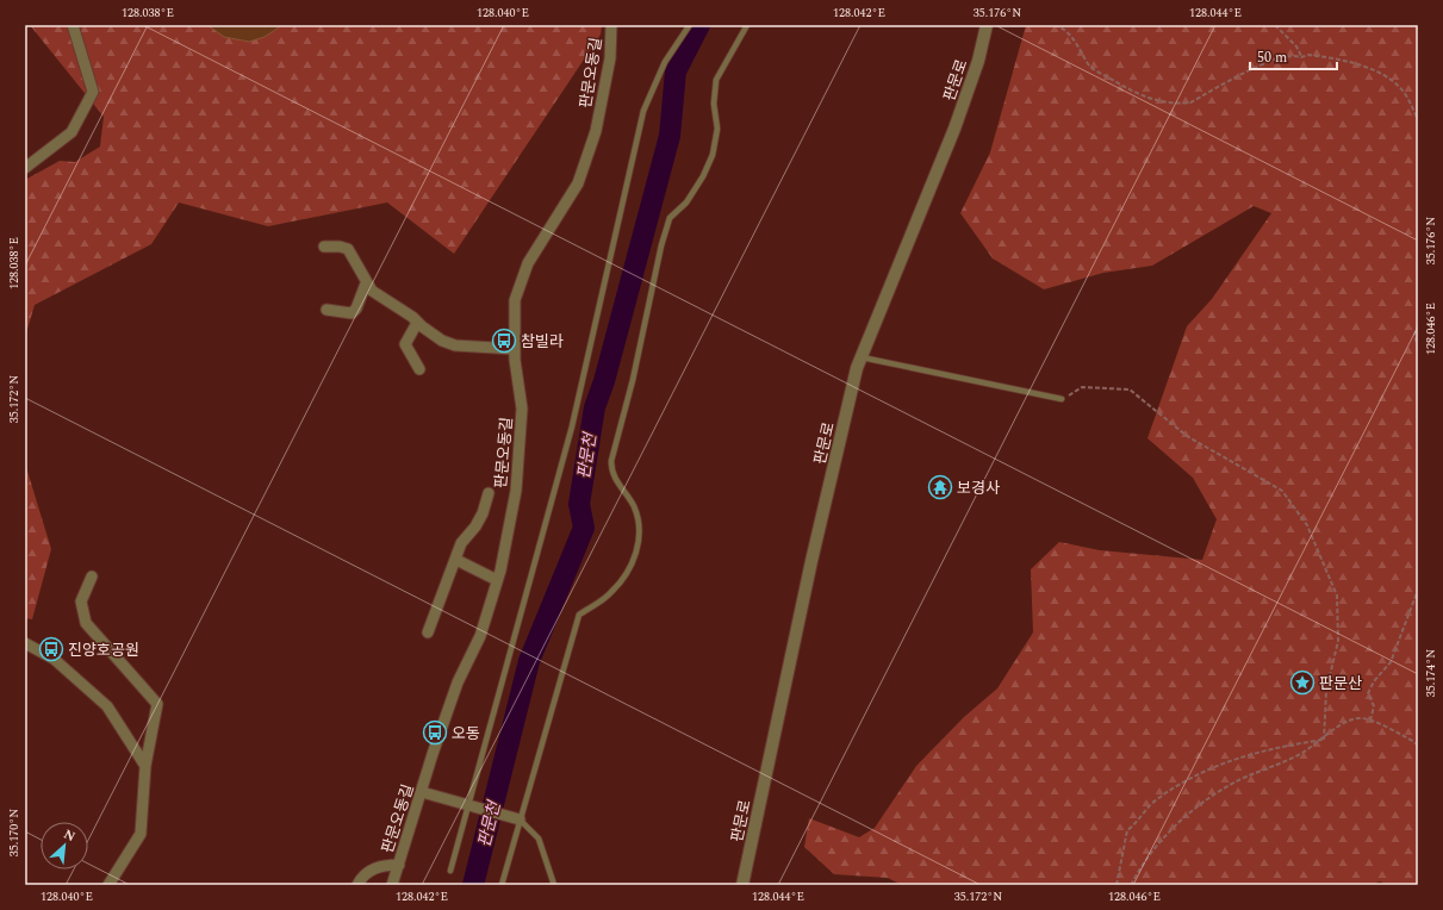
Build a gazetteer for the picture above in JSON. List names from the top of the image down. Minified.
{"streets":{"street":["판문오동길","판문로"]},"water":["판문천"],"places":{"bus stop":["참빌라","진양호공원","오동"],"temple":["보경사"],"place":["판문산"]},"scale_bar":"50 m","north":"top right","coordinates":["128.038°E","128.040°E","128.042°E","35.176°N","128.044°E","128.046°E","35.172°N","35.174°N","35.170°N"]}
